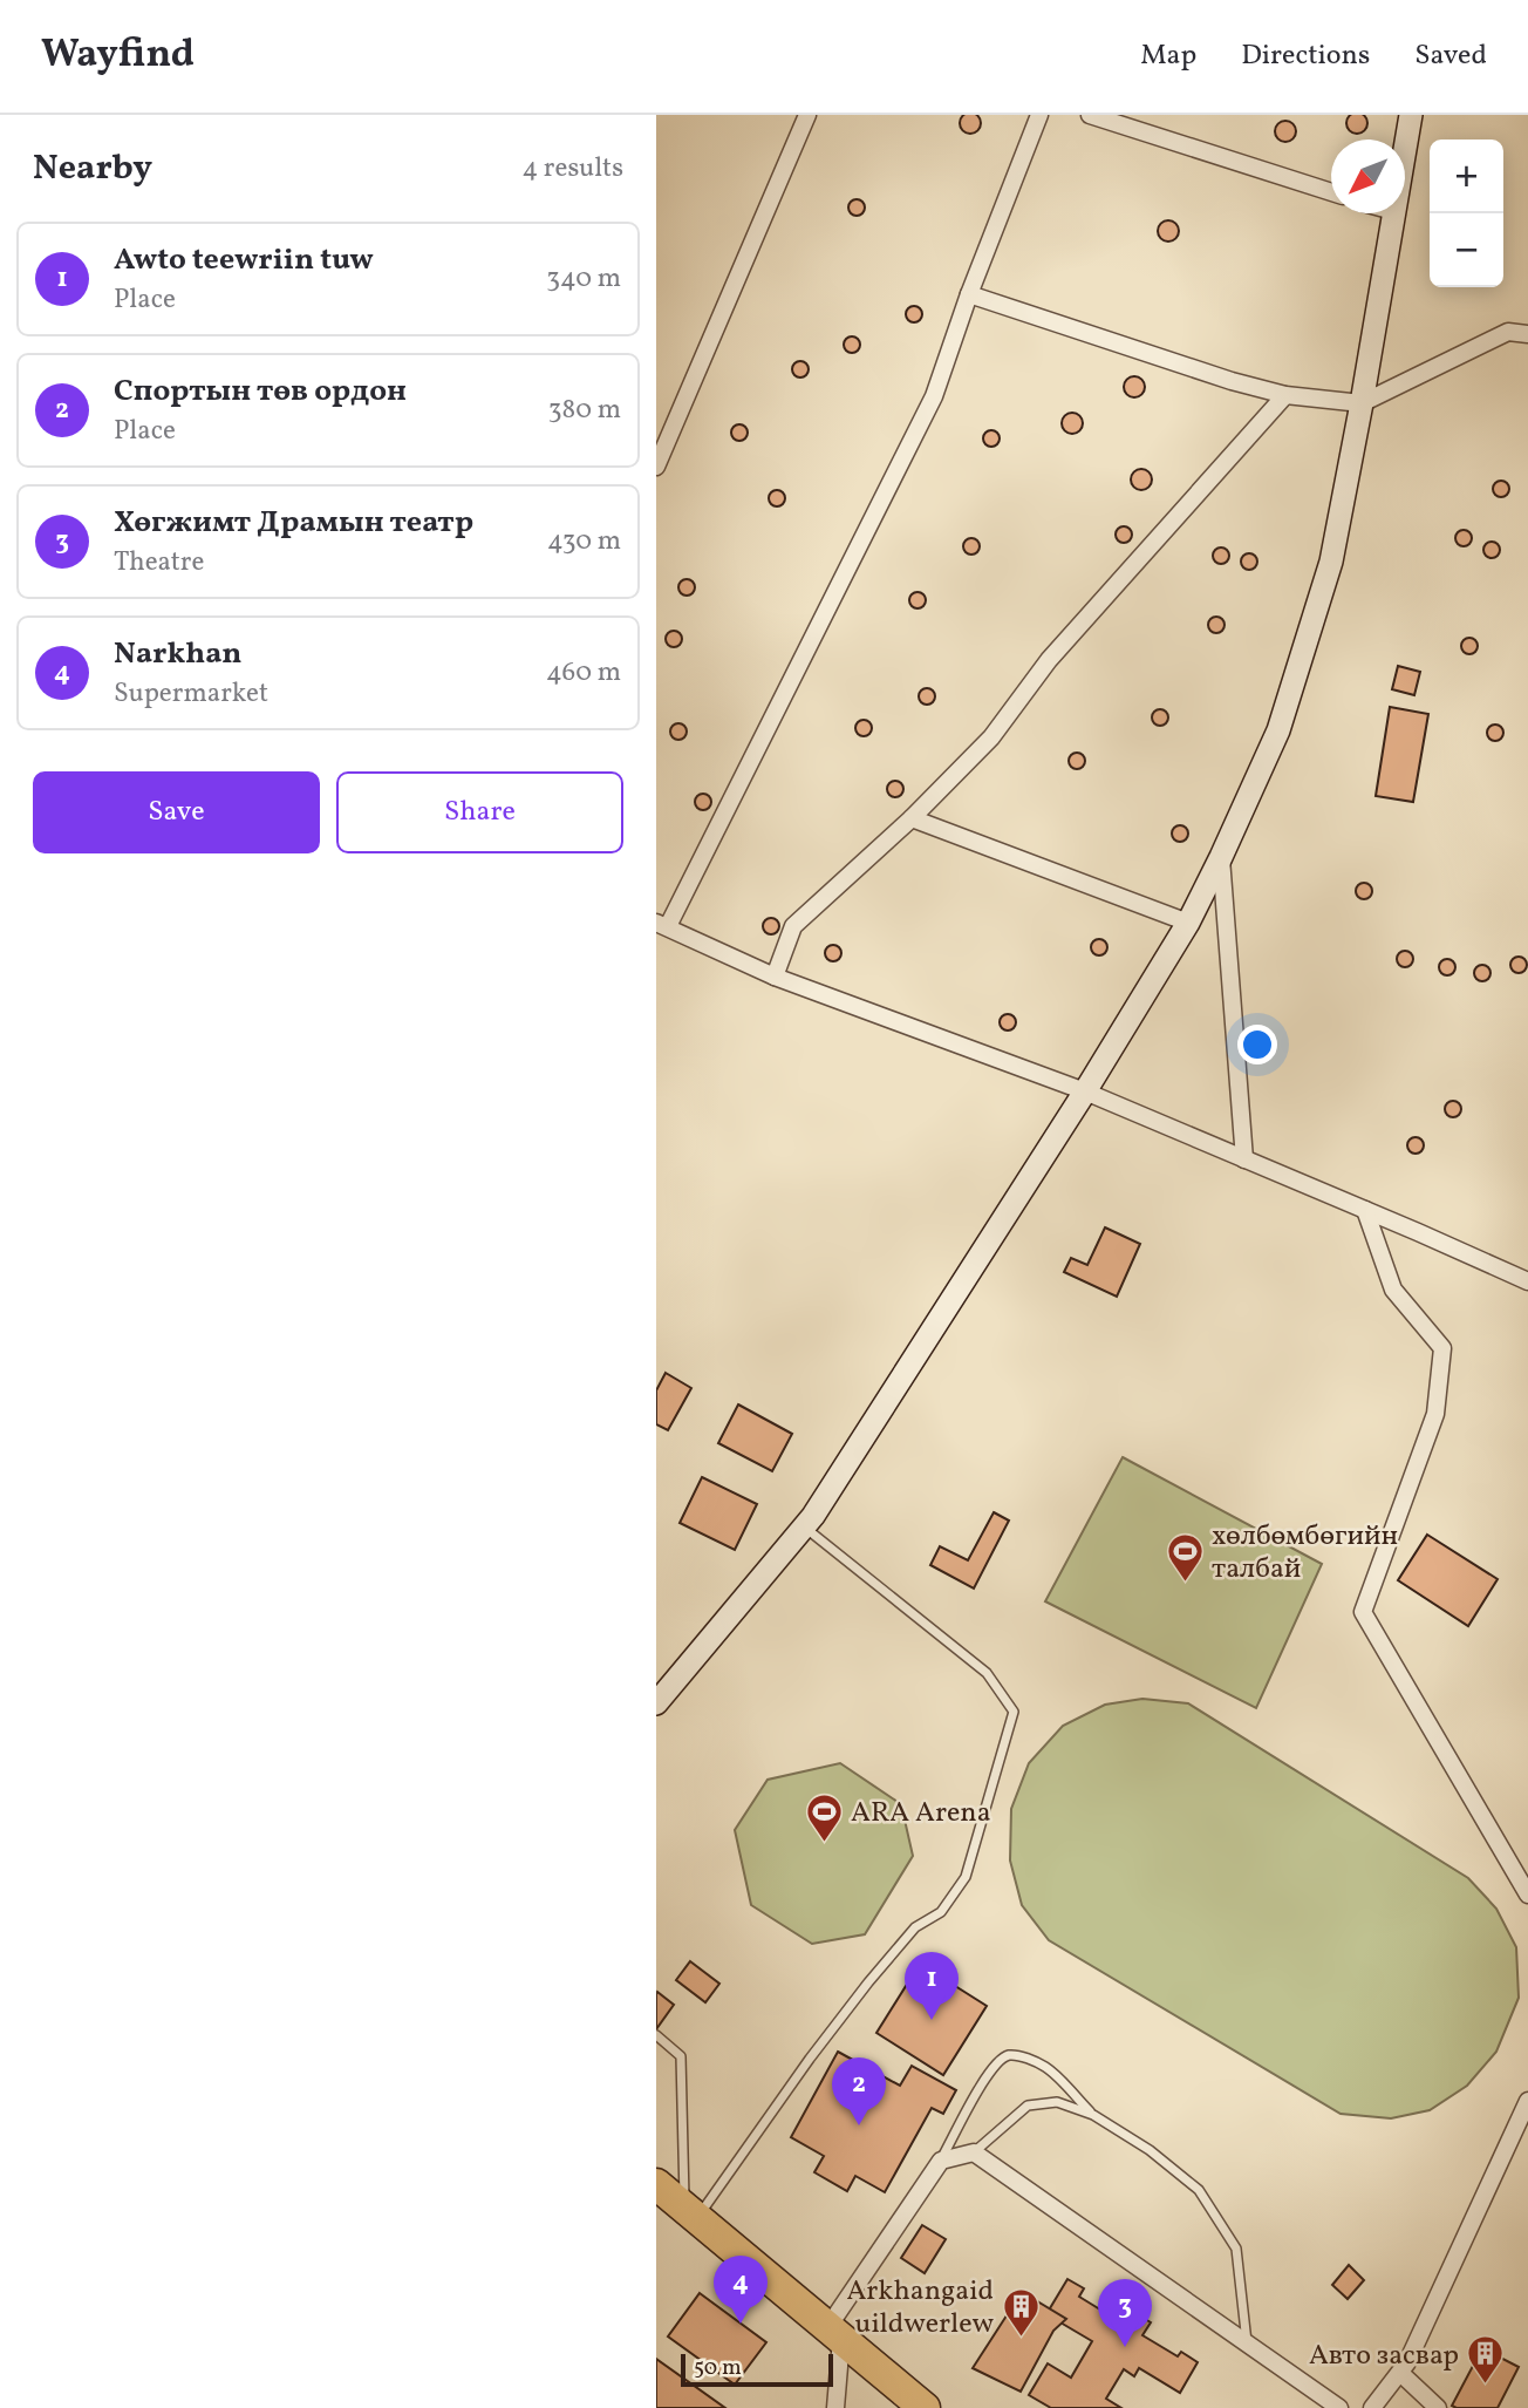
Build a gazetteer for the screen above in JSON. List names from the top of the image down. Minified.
{"places":{"sports":["хөлбөмбөгийн талбай","ARA Arena"],"building":["Arkhangaid uildwerlew","Авто засвар"]},"scale_bar":"50 m","north":"bottom left","page":{"header":"Wayfind","nav":["Map","Directions","Saved"],"heading":["Nearby","4 results"],"map_buttons":["+","−"],"list":[{"mark":"1","name":"Awto teewriin tuw","note":"Place","value":"340 m"},{"mark":"2","name":"Спортын төв ордон","note":"Place","value":"380 m"},{"mark":"3","name":"Хөгжимт Драмын театр","note":"Theatre","value":"430 m"},{"mark":"4","name":"Narkhan","note":"Supermarket","value":"460 m"}],"buttons":["Save","Share"],"pins":["1","2","4","3"],"scale":"50 m"}}
